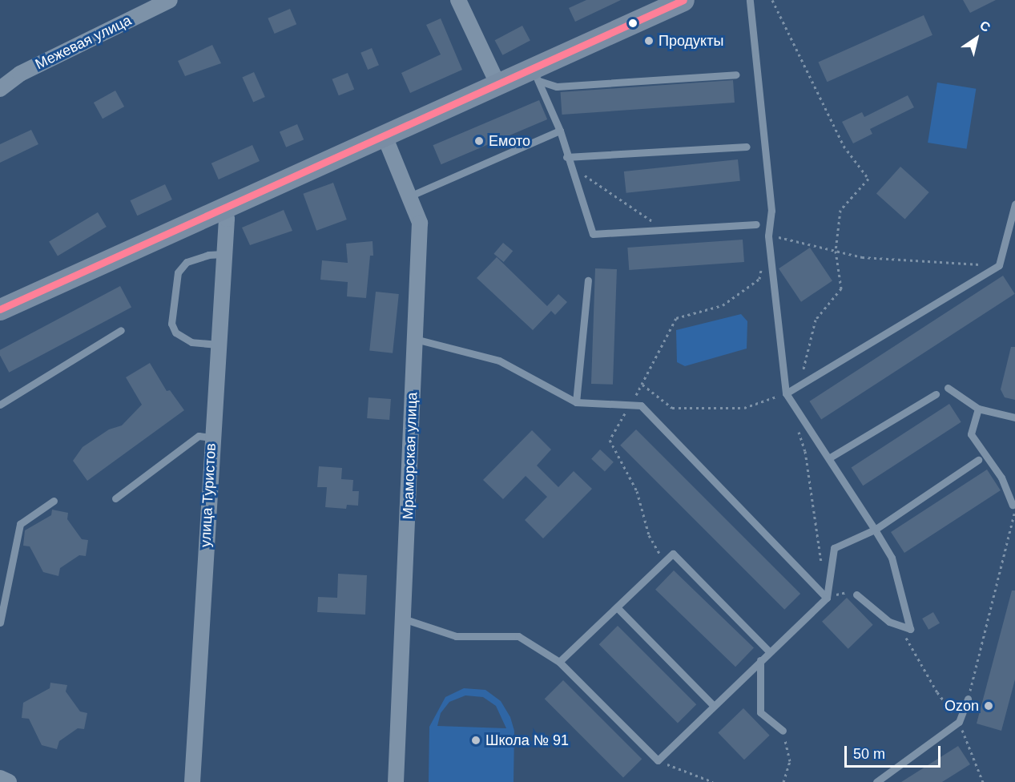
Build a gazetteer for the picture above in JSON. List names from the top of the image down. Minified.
{"streets":{"street":["Межевая улица","Мраморская улица","улица Туристов"]},"places":["Продукты","Емото","Ozon","Школа № 91"],"scale_bar":"50 m","north":"top right"}
